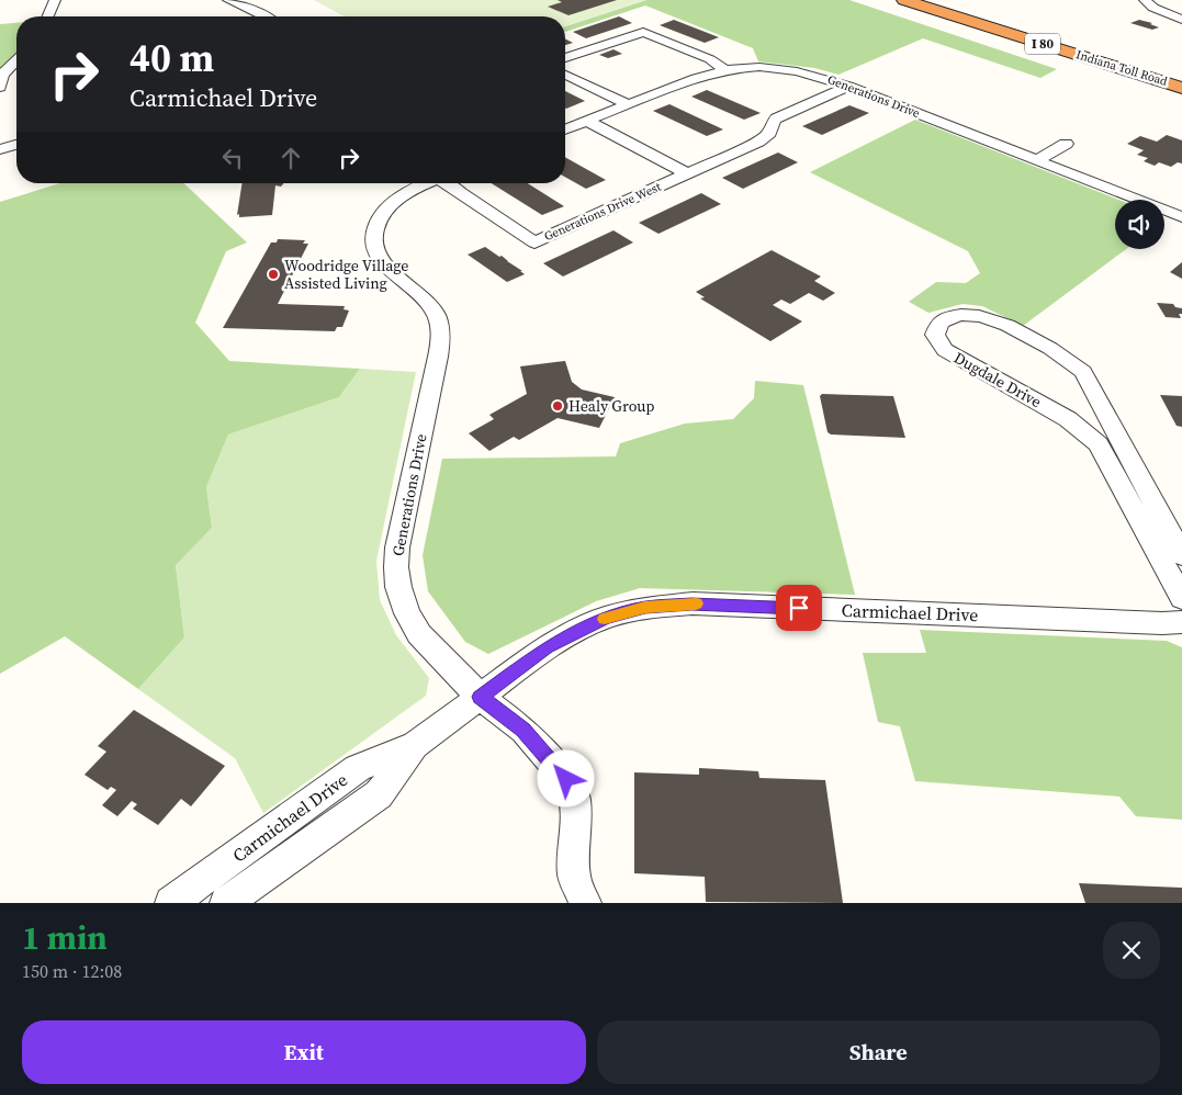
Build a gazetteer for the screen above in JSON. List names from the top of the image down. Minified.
{"streets":{"highway":["I 80","Indiana Toll Road"],"street":["Generations Drive","Generations Drive West","Dugdale Drive","Carmichael Drive"]},"crossings":[["Generations Drive","Generations Drive West"],["Generations Drive","Carmichael Drive"]],"places":["Woodridge Village Assisted Living","Healy Group"],"page":{"turn":["40 m","Carmichael Drive"],"heading":["1 min","150 m · 12:08"],"buttons":["Exit","Share"]}}
